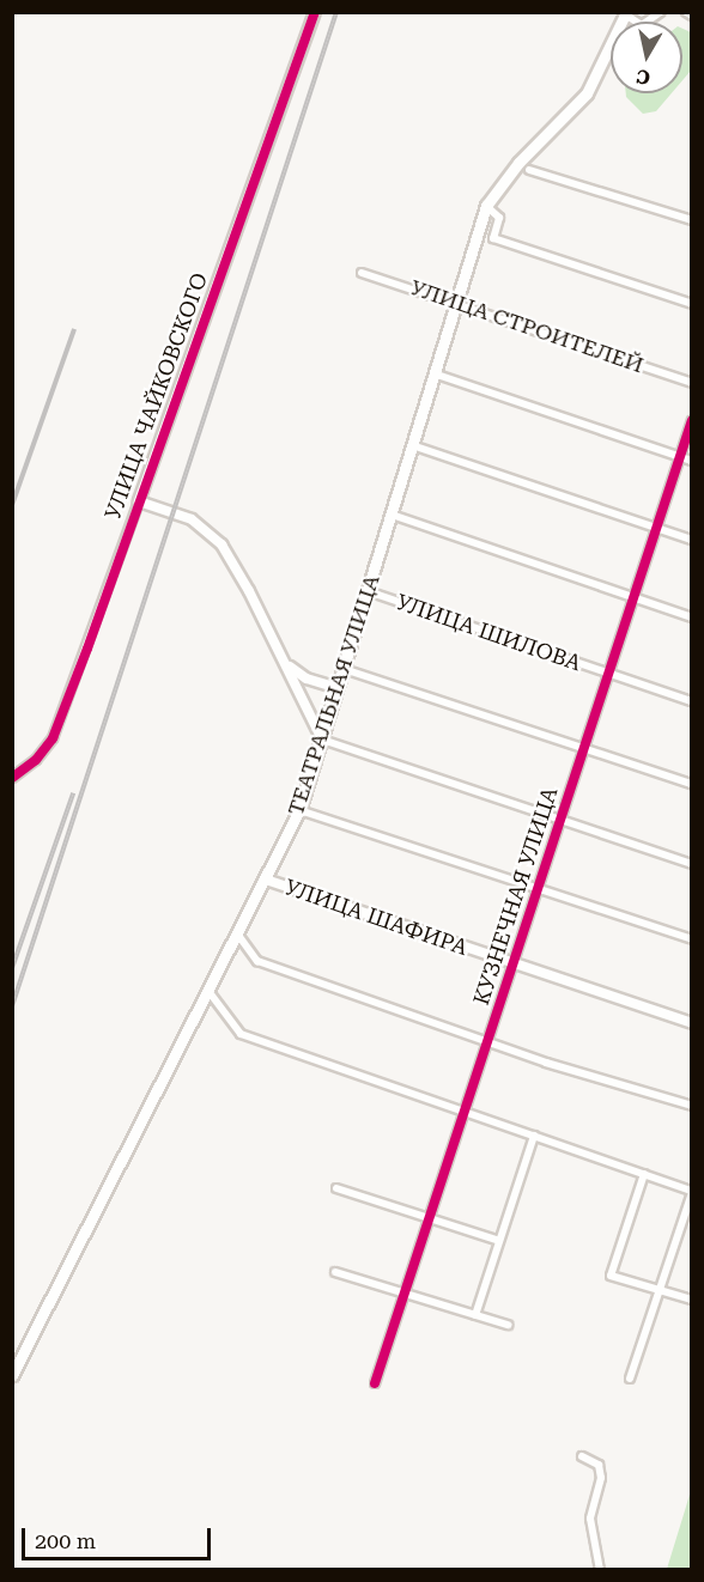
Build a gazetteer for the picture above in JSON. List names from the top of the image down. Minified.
{"streets":{"main road":["ТЕАТРАЛЬНАЯ УЛИЦА"],"street":["УЛИЦА СТРОИТЕЛЕЙ","УЛИЦА ЧАЙКОВСКОГО","УЛИЦА ШИЛОВА","КУЗНЕЧНАЯ УЛИЦА","УЛИЦА ШАФИРА"]},"crossings":[["УЛИЦА СТРОИТЕЛЕЙ","ТЕАТРАЛЬНАЯ УЛИЦА"],["УЛИЦА ШИЛОВА","ТЕАТРАЛЬНАЯ УЛИЦА"],["УЛИЦА ШИЛОВА","КУЗНЕЧНАЯ УЛИЦА"],["ТЕАТРАЛЬНАЯ УЛИЦА","УЛИЦА ШАФИРА"],["КУЗНЕЧНАЯ УЛИЦА","УЛИЦА ШАФИРА"]],"scale_bar":"200 m","north":"bottom"}
